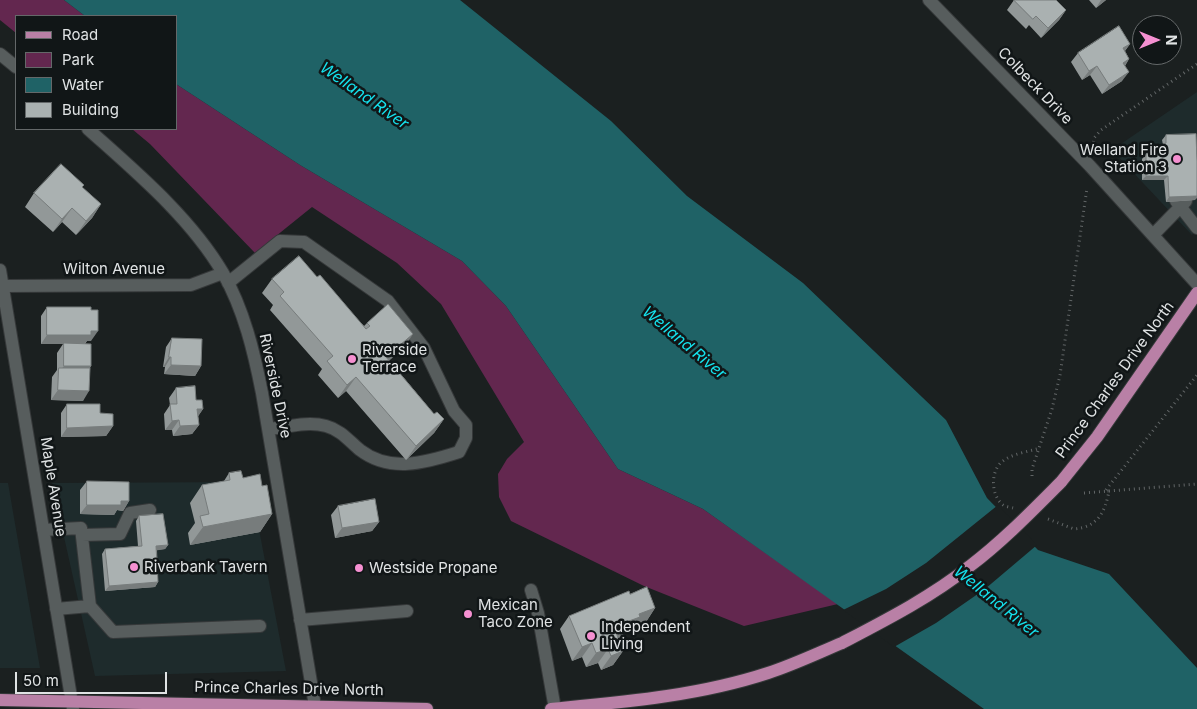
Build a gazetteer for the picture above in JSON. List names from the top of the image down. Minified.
{"streets":{"main road":["Prince Charles Drive North"],"street":["Colbeck Drive","Wilton Avenue","Riverside Drive","Maple Avenue"]},"crossings":[["Wilton Avenue","Riverside Drive"],["Wilton Avenue","Maple Avenue"],["Prince Charles Drive North","Riverside Drive"],["Prince Charles Drive North","Maple Avenue"]],"water":["Welland River"],"places":["Welland Fire Station 3","Riverside Terrace","Riverbank Tavern","Westside Propane","Mexican Taco Zone","Independent Living"],"legend":["Road","Park","Water","Building"],"scale_bar":"50 m","north":"right"}
